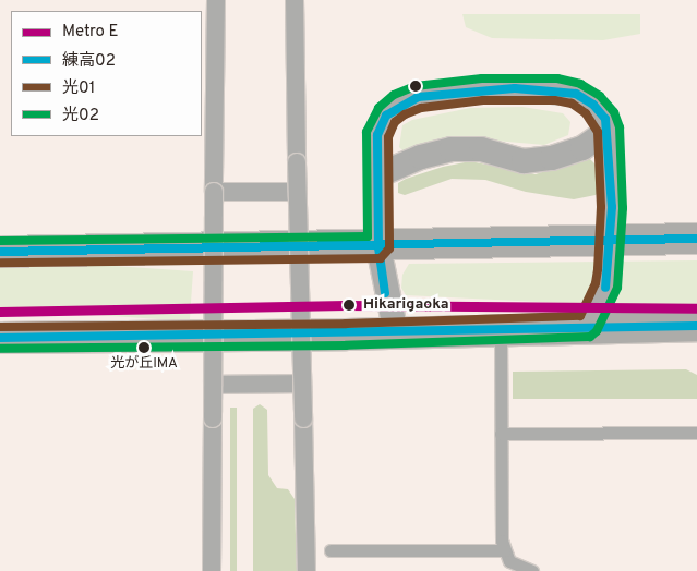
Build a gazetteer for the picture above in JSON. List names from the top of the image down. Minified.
{"places":["Hikarigaoka","光が丘IMA"],"lines":["transit line 光02","transit line 練高02","transit line 光01","metro line E"],"legend":["Metro E","練高02","光01","光02"]}
